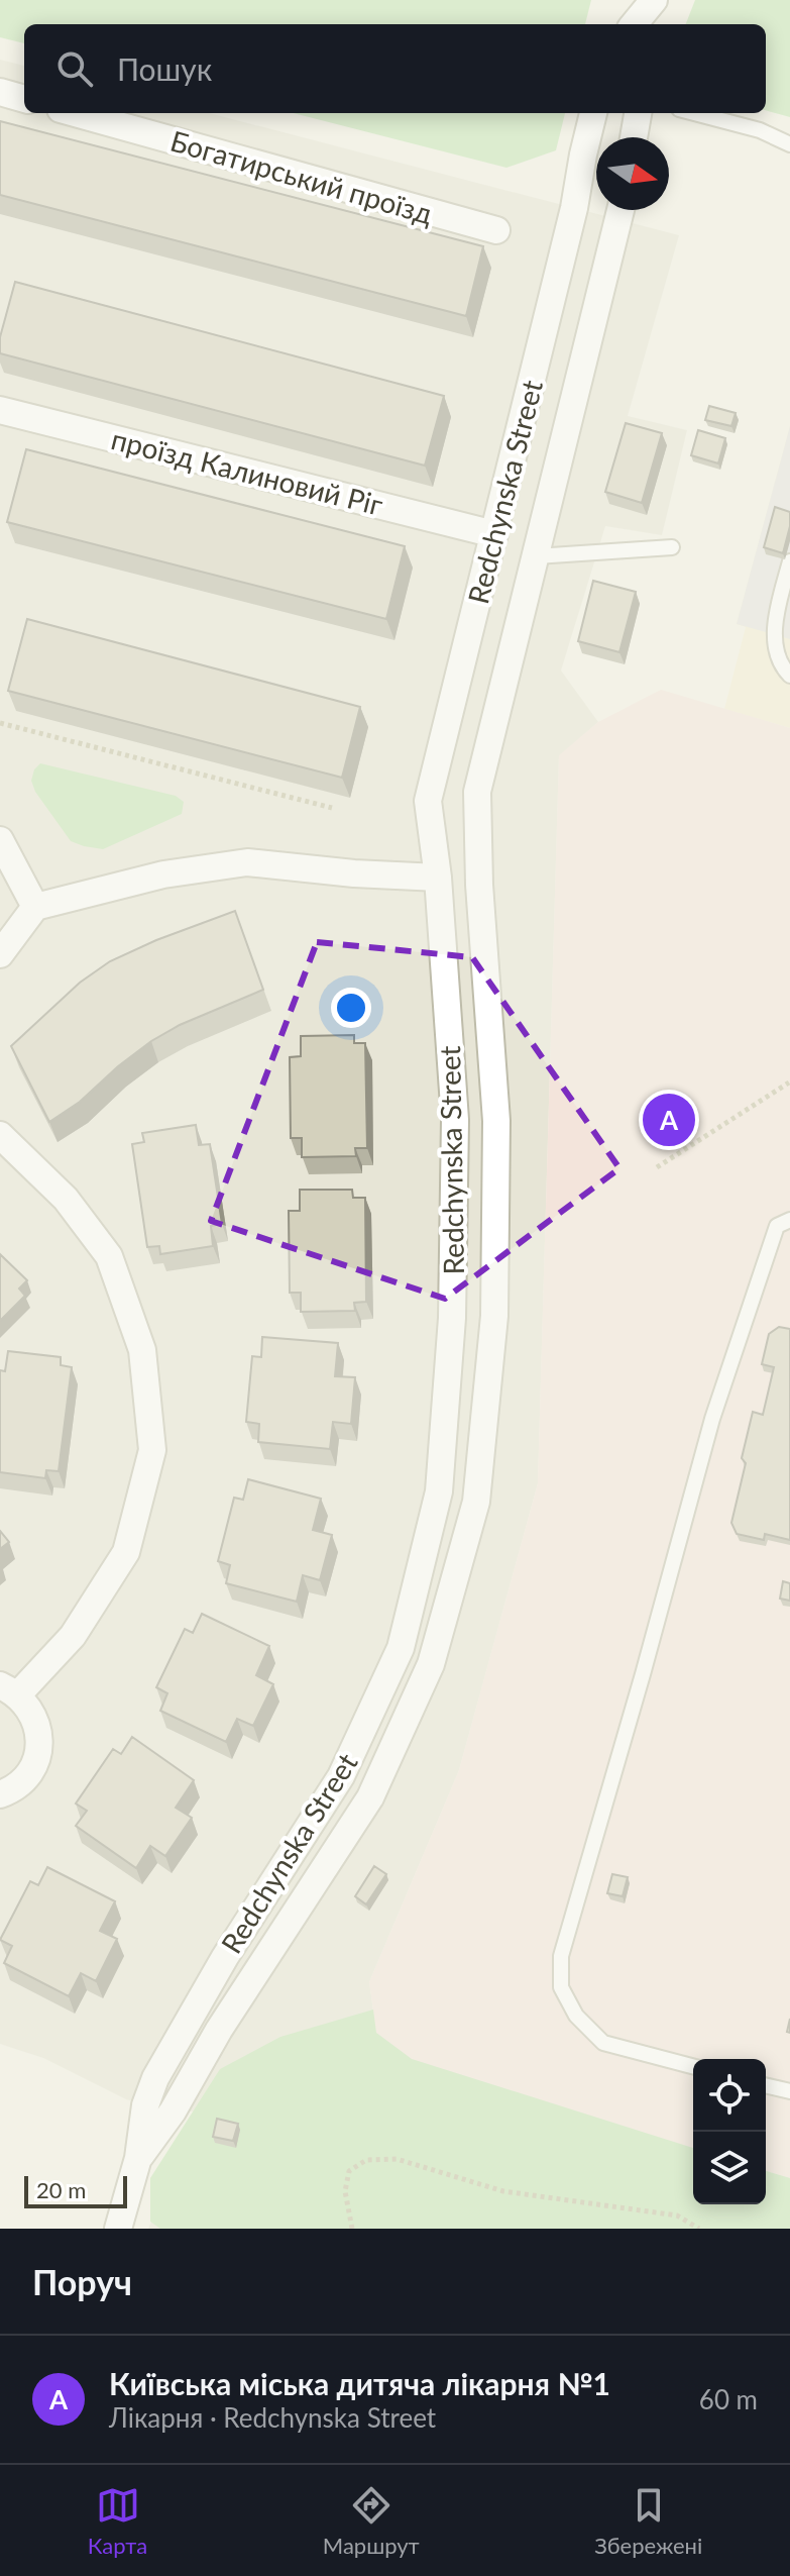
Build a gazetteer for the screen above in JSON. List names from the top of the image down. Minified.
{"streets":{"street":["Богатирський проїзд","проїзд Калиновий Ріг","Redchynska Street"]},"crossings":[["проїзд Калиновий Ріг","Redchynska Street"]],"scale_bar":"20 m","north":"right","page":{"search":"Пошук","pins":"A","scale":"20 m","heading":"Поруч","list":[{"mark":"A","name":"Київська міська дитяча лікарня №1","note":"Лікарня · Redchynska Street","value":"60 m"}],"nav":["Карта","Маршрут","Збережені"]}}
